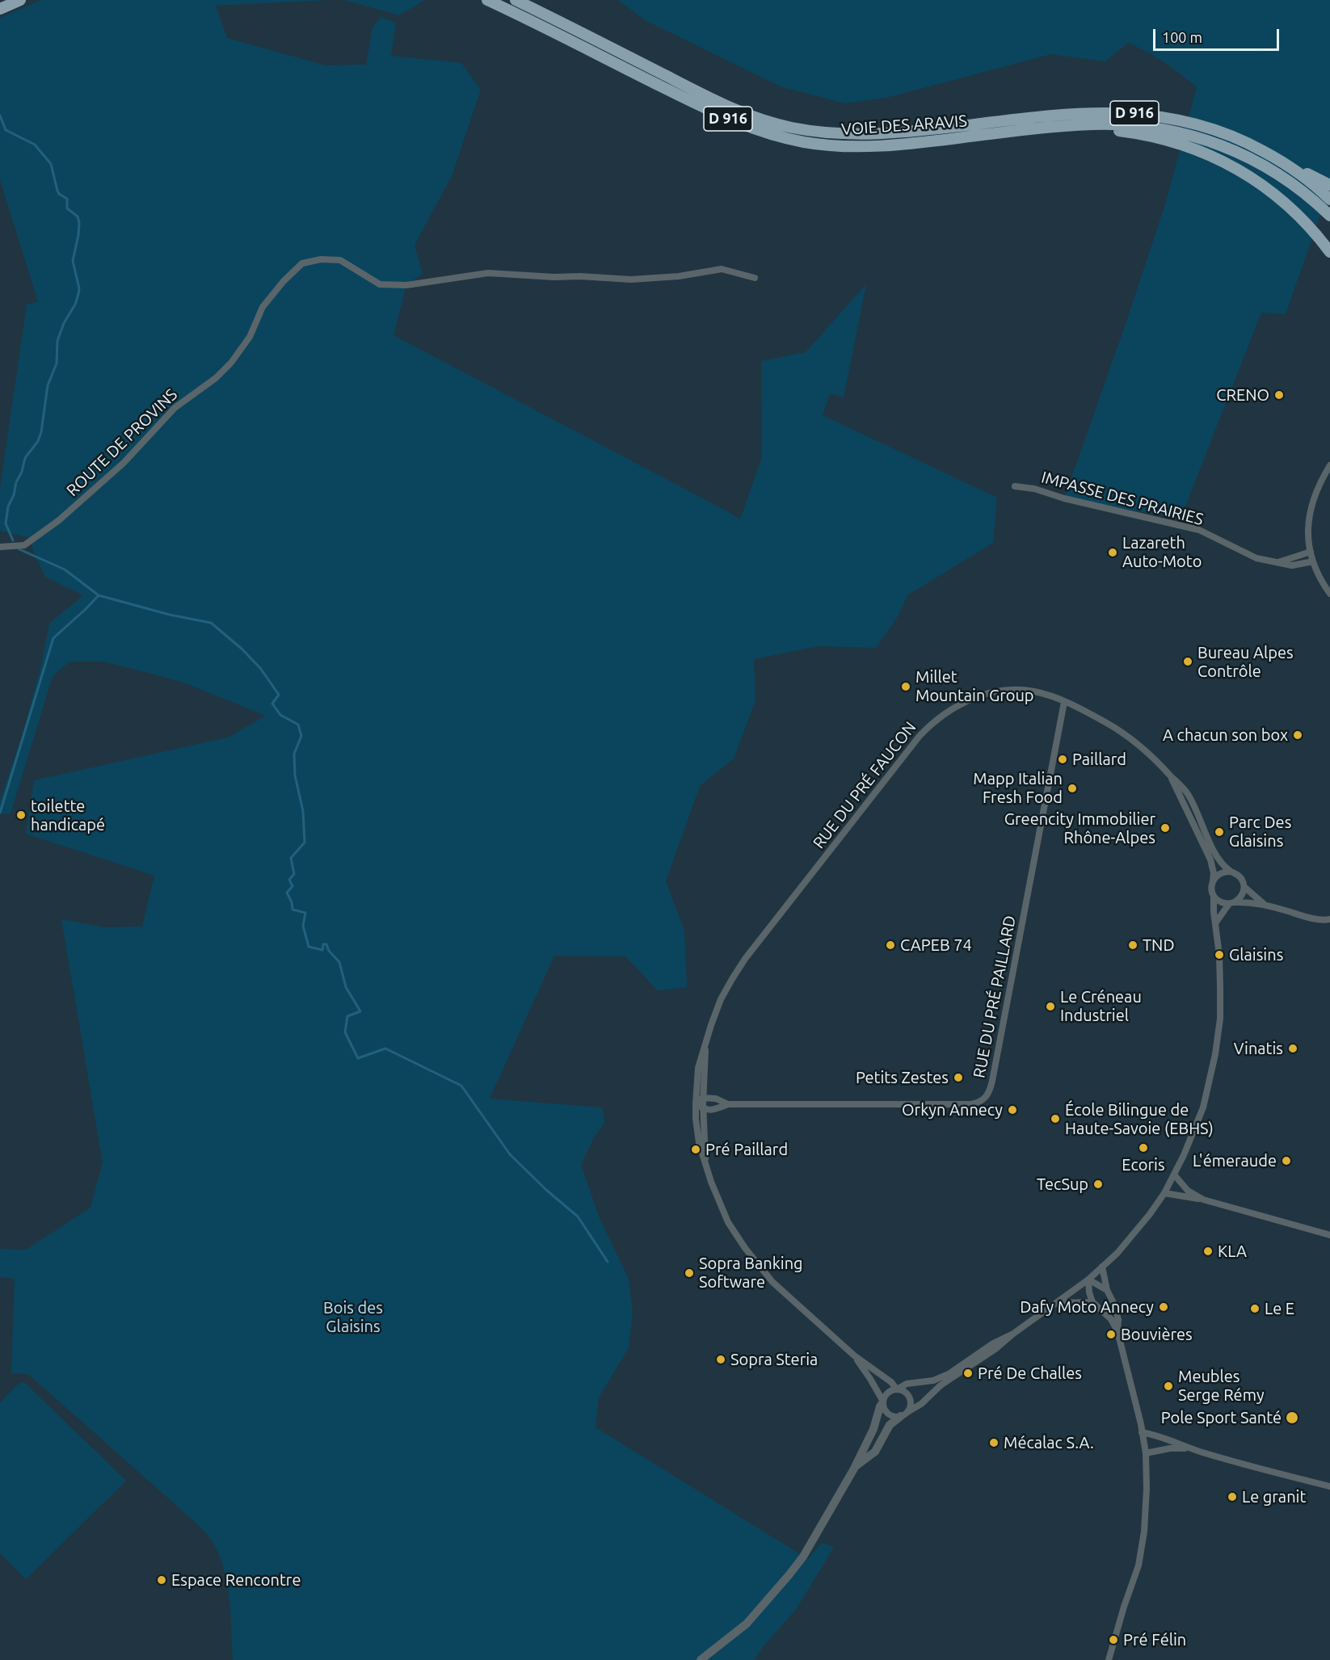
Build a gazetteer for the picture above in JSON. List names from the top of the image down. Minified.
{"streets":{"highway":["D 916","VOIE DES ARAVIS"],"street":["ROUTE DE PROVINS","IMPASSE DES PRAIRIES","RUE DU PRÉ FAUCON","RUE DU PRÉ PAILLARD"]},"crossings":[["RUE DU PRÉ FAUCON","RUE DU PRÉ PAILLARD"]],"parks":["Bois des Glaisins"],"places":["CRENO","Lazareth Auto-Moto","Bureau Alpes Contrôle","Millet Mountain Group","A chacun son box","Paillard","Mapp Italian Fresh Food","toilette handicapé","Greencity Immobilier Rhône-Alpes","Parc Des Glaisins","CAPEB 74","TND","Glaisins","Le Créneau Industriel","Vinatis","Petits Zestes","Orkyn Annecy","École Bilingue de Haute-Savoie (EBHS)","Ecoris","Pré Paillard","L'émeraude","TecSup","KLA","Sopra Banking Software","Dafy Moto Annecy","Le E","Bouvières","Sopra Steria","Pré De Challes","Meubles Serge Rémy","Pole Sport Santé","Mécalac S.A.","Le granit","Espace Rencontre","Pré Félin"],"scale_bar":"100 m"}
